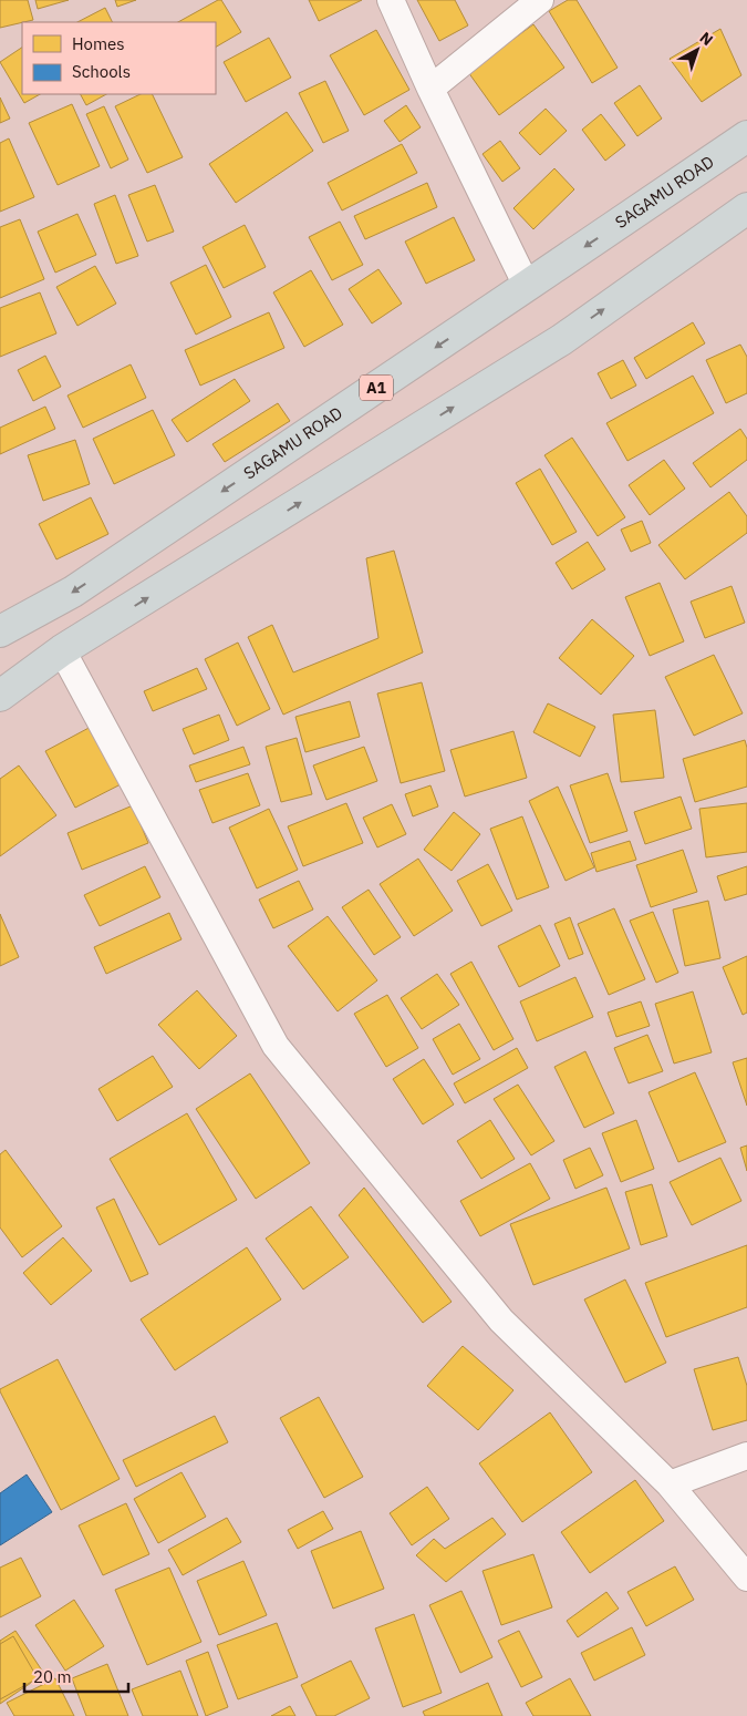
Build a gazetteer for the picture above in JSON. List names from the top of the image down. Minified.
{"streets":{"highway":["SAGAMU ROAD","A1"]},"legend":["Homes","Schools"],"scale_bar":"20 m","north":"top right"}
